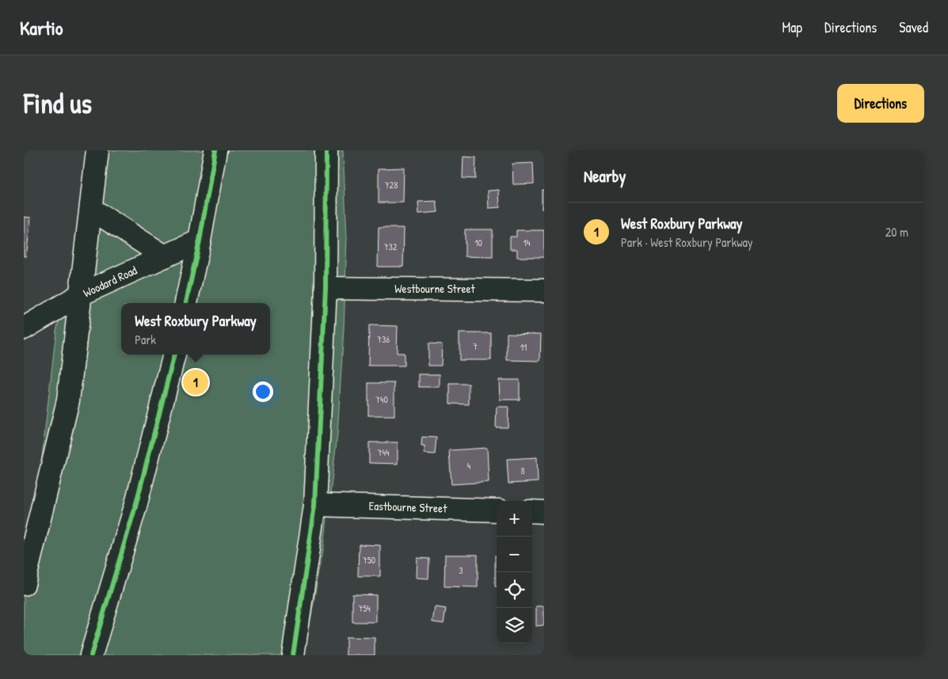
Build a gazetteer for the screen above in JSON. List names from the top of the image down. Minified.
{"streets":{"street":["Woodard Road","Westbourne Street","Eastbourne Street"]},"house_numbers":["728","10","14","732","736","7","11","740","744","4","8","750","3","754"],"page":{"header":"Kartio","nav":["Map","Directions","Saved"],"buttons":"Directions","title":"Find us","heading":"Nearby","list":[{"mark":"1","name":"West Roxbury Parkway","note":"Park · West Roxbury Parkway","value":"20 m"}],"popup":["West Roxbury Parkway","Park"],"pins":"1","map_buttons":["+","−"]}}
